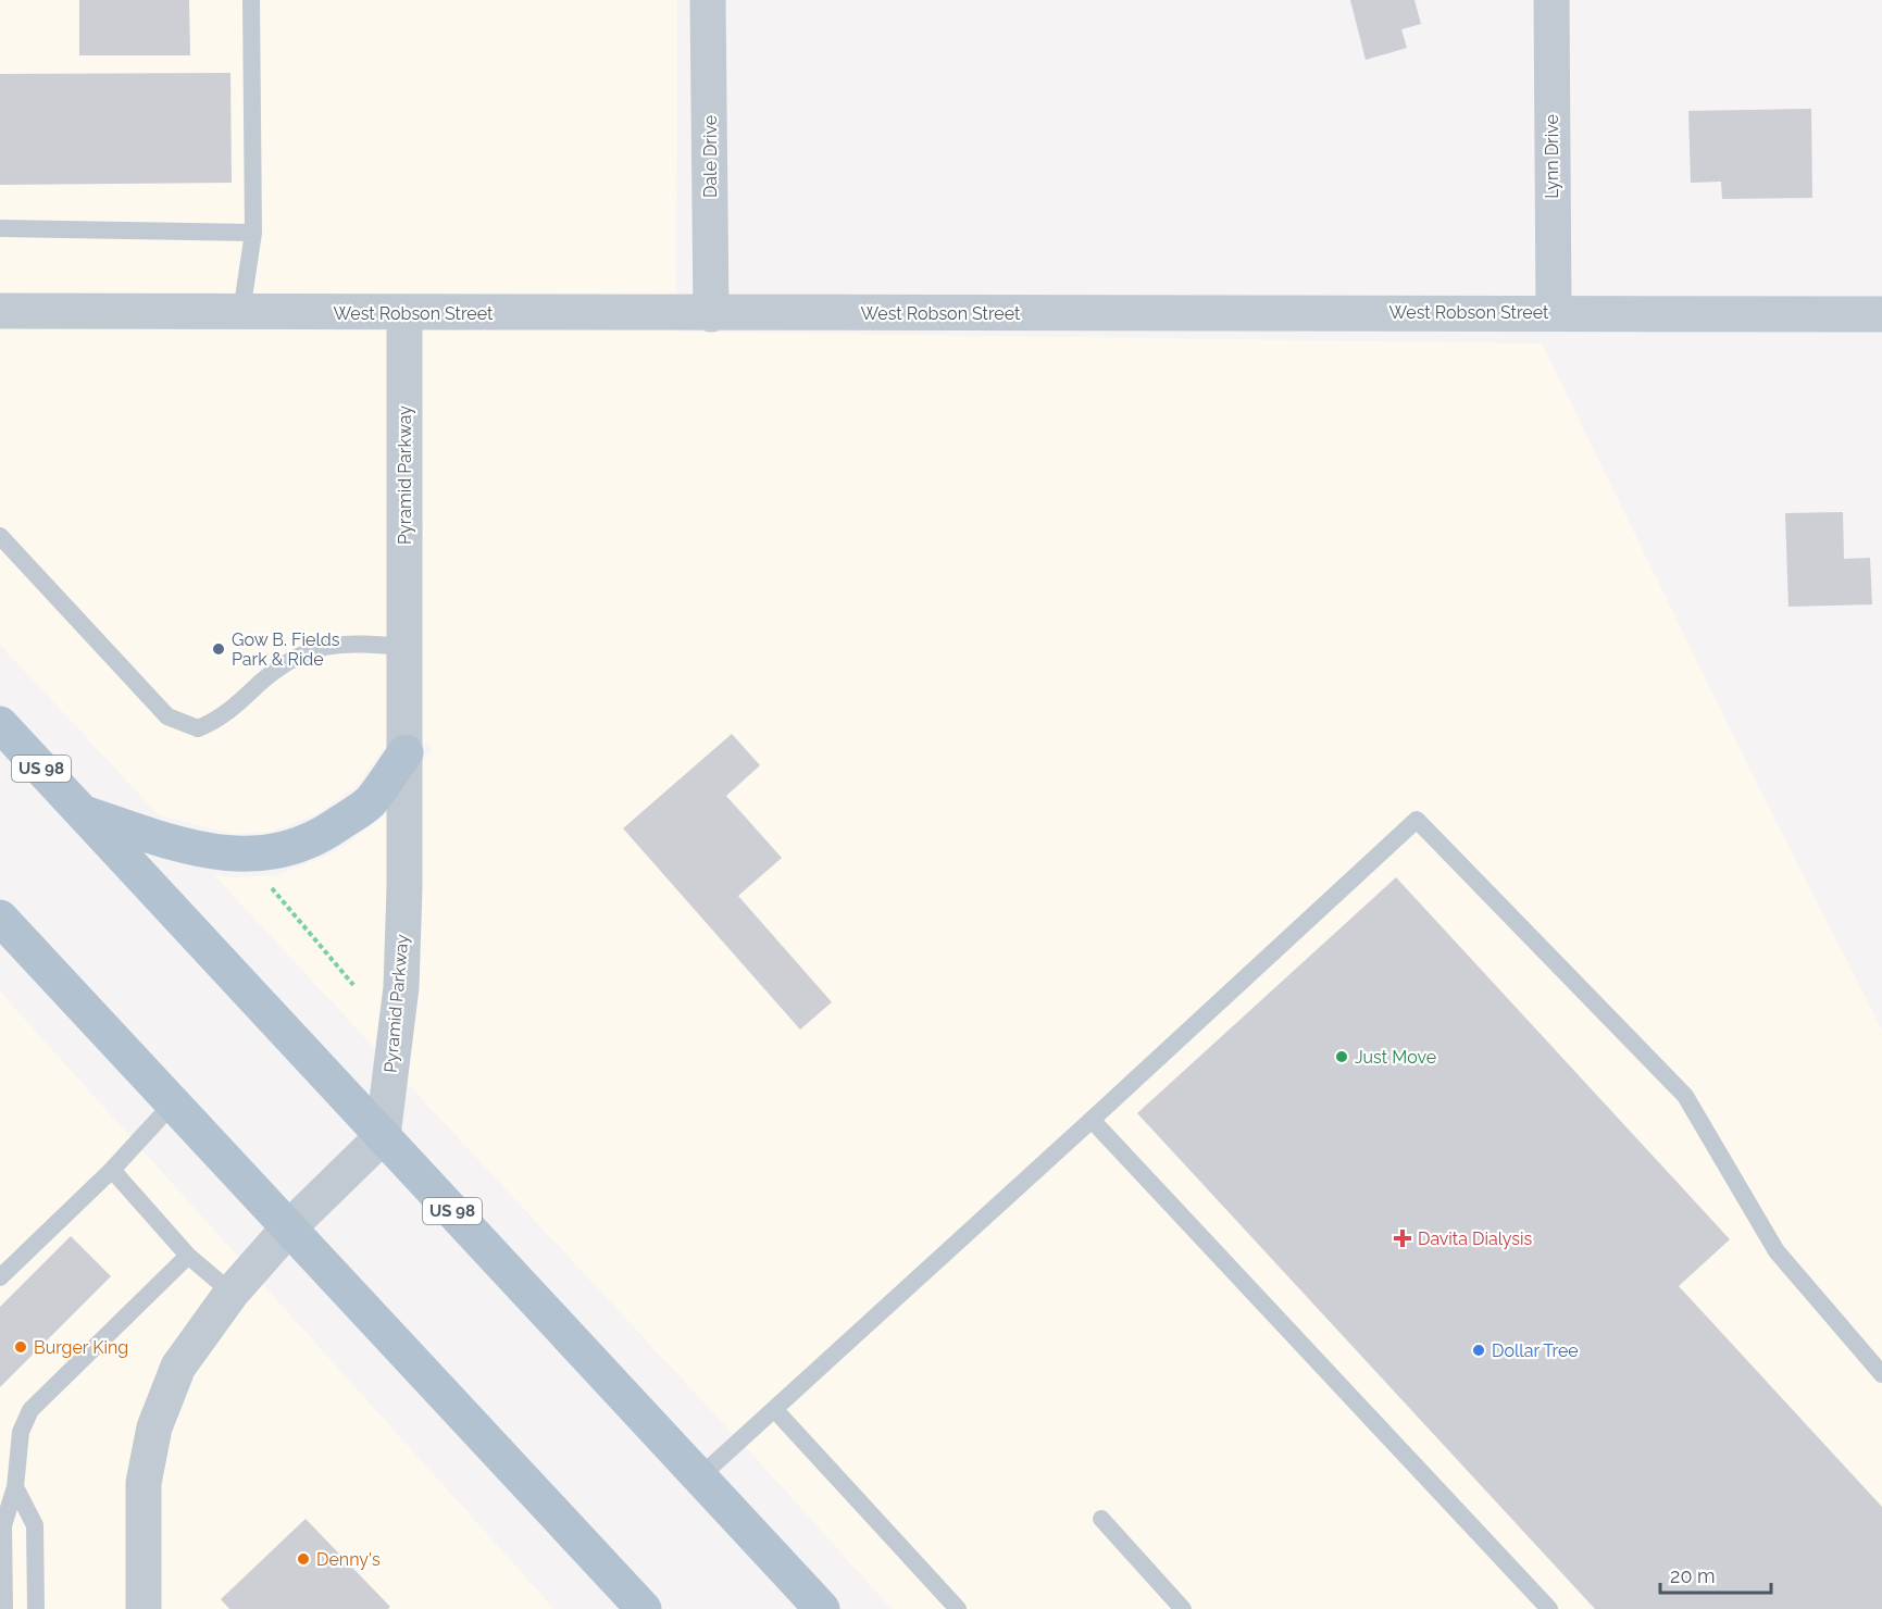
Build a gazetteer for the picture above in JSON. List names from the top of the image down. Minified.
{"streets":{"main road":["US 98"],"street":["Dale Drive","Lynn Drive","West Robson Street","Pyramid Parkway"]},"crossings":[["Dale Drive","West Robson Street"],["Lynn Drive","West Robson Street"],["West Robson Street","Pyramid Parkway"],["Pyramid Parkway","US 98"]],"places":{"other":["Gow B. Fields Park & Ride","Just Move","Burger King","Dollar Tree","Denny's"],"health":["Davita Dialysis"]},"scale_bar":"20 m"}
